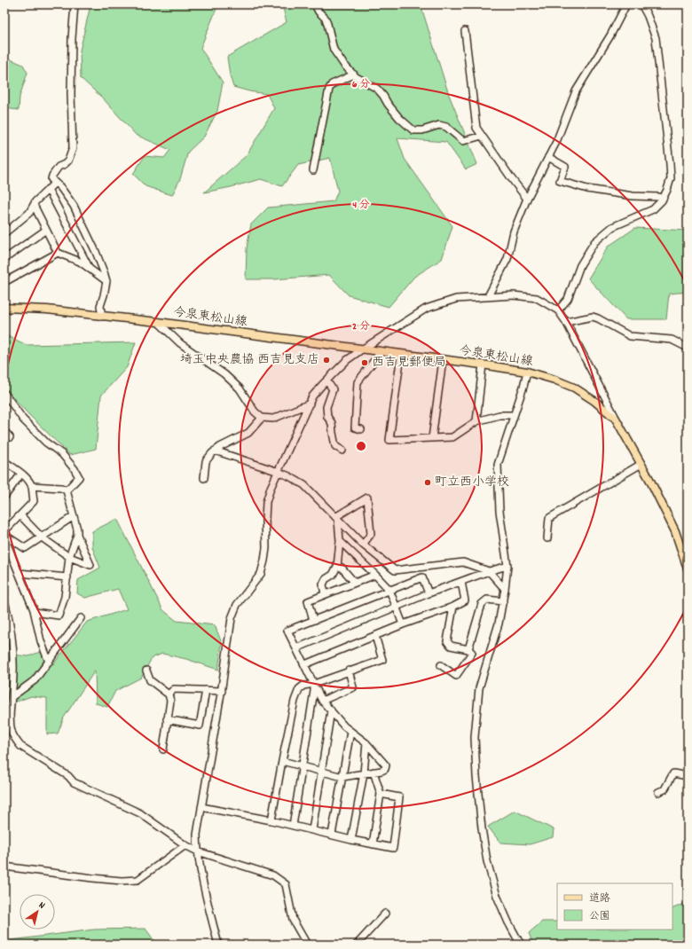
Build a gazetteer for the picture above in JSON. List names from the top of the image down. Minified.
{"streets":{"main road":["今泉東松山線"]},"places":["埼玉中央農協 西吉見支店","西吉見郵便局","町立西小学校"],"legend":["道路","公園"],"north":"top right","rings":["6 分","4 分","2 分"]}
